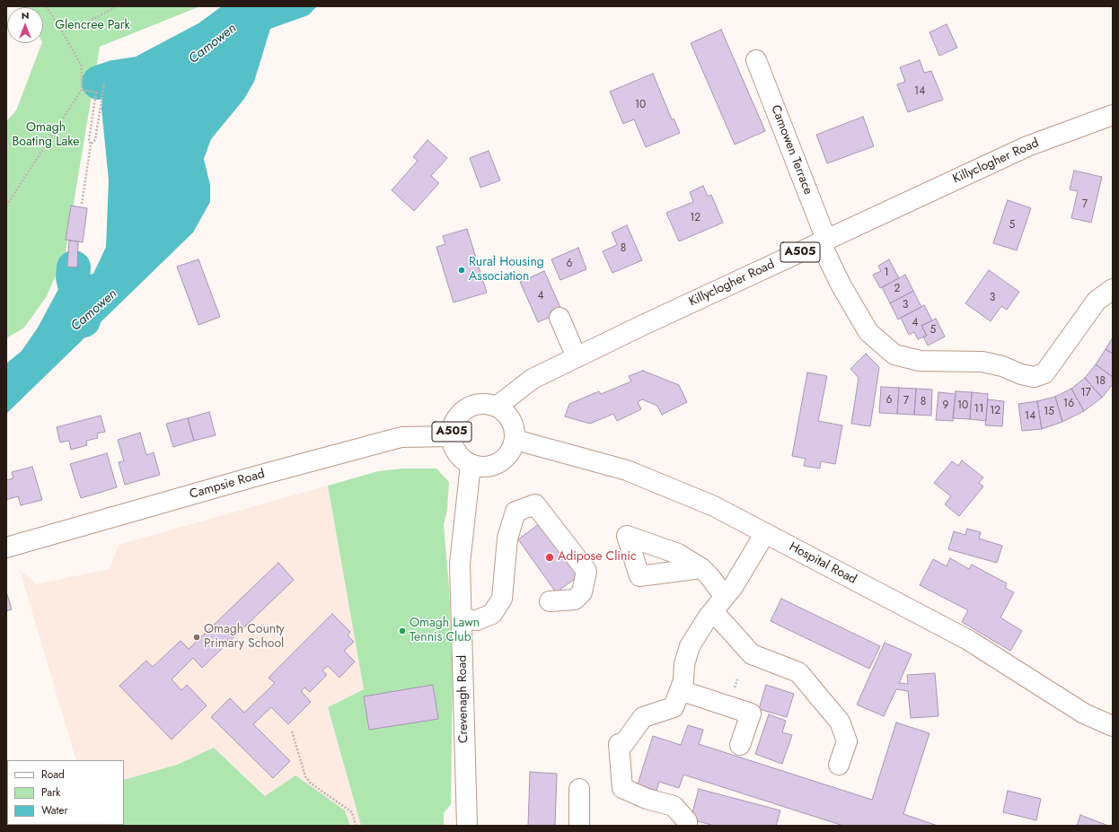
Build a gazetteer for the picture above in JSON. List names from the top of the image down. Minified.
{"streets":{"main road":["Camowen Terrace","Killyclogher Road","A505","Campsie Road","Hospital Road","Crevenagh Road"]},"crossings":[["Camowen Terrace","Killyclogher Road"],["Killyclogher Road","A505"],["Killyclogher Road","Campsie Road"],["Killyclogher Road","Hospital Road"],["Killyclogher Road","Crevenagh Road"],["A505","Campsie Road"],["A505","Hospital Road"],["A505","Crevenagh Road"],["Campsie Road","Hospital Road"],["Campsie Road","Crevenagh Road"],["Hospital Road","Crevenagh Road"]],"water":["Camowen"],"parks":["Glencree Park","Omagh Boating Lake"],"places":["Rural Housing Association","Adipose Clinic","Omagh Lawn Tennis Club","Omagh County Primary School"],"house_numbers":["14","10","7","12","5","8","6","1","2","4","3","3","4","5","18","17","6","7","8","16","9","10","11","12","15","14"],"legend":["Road","Park","Water"],"north":"top"}
